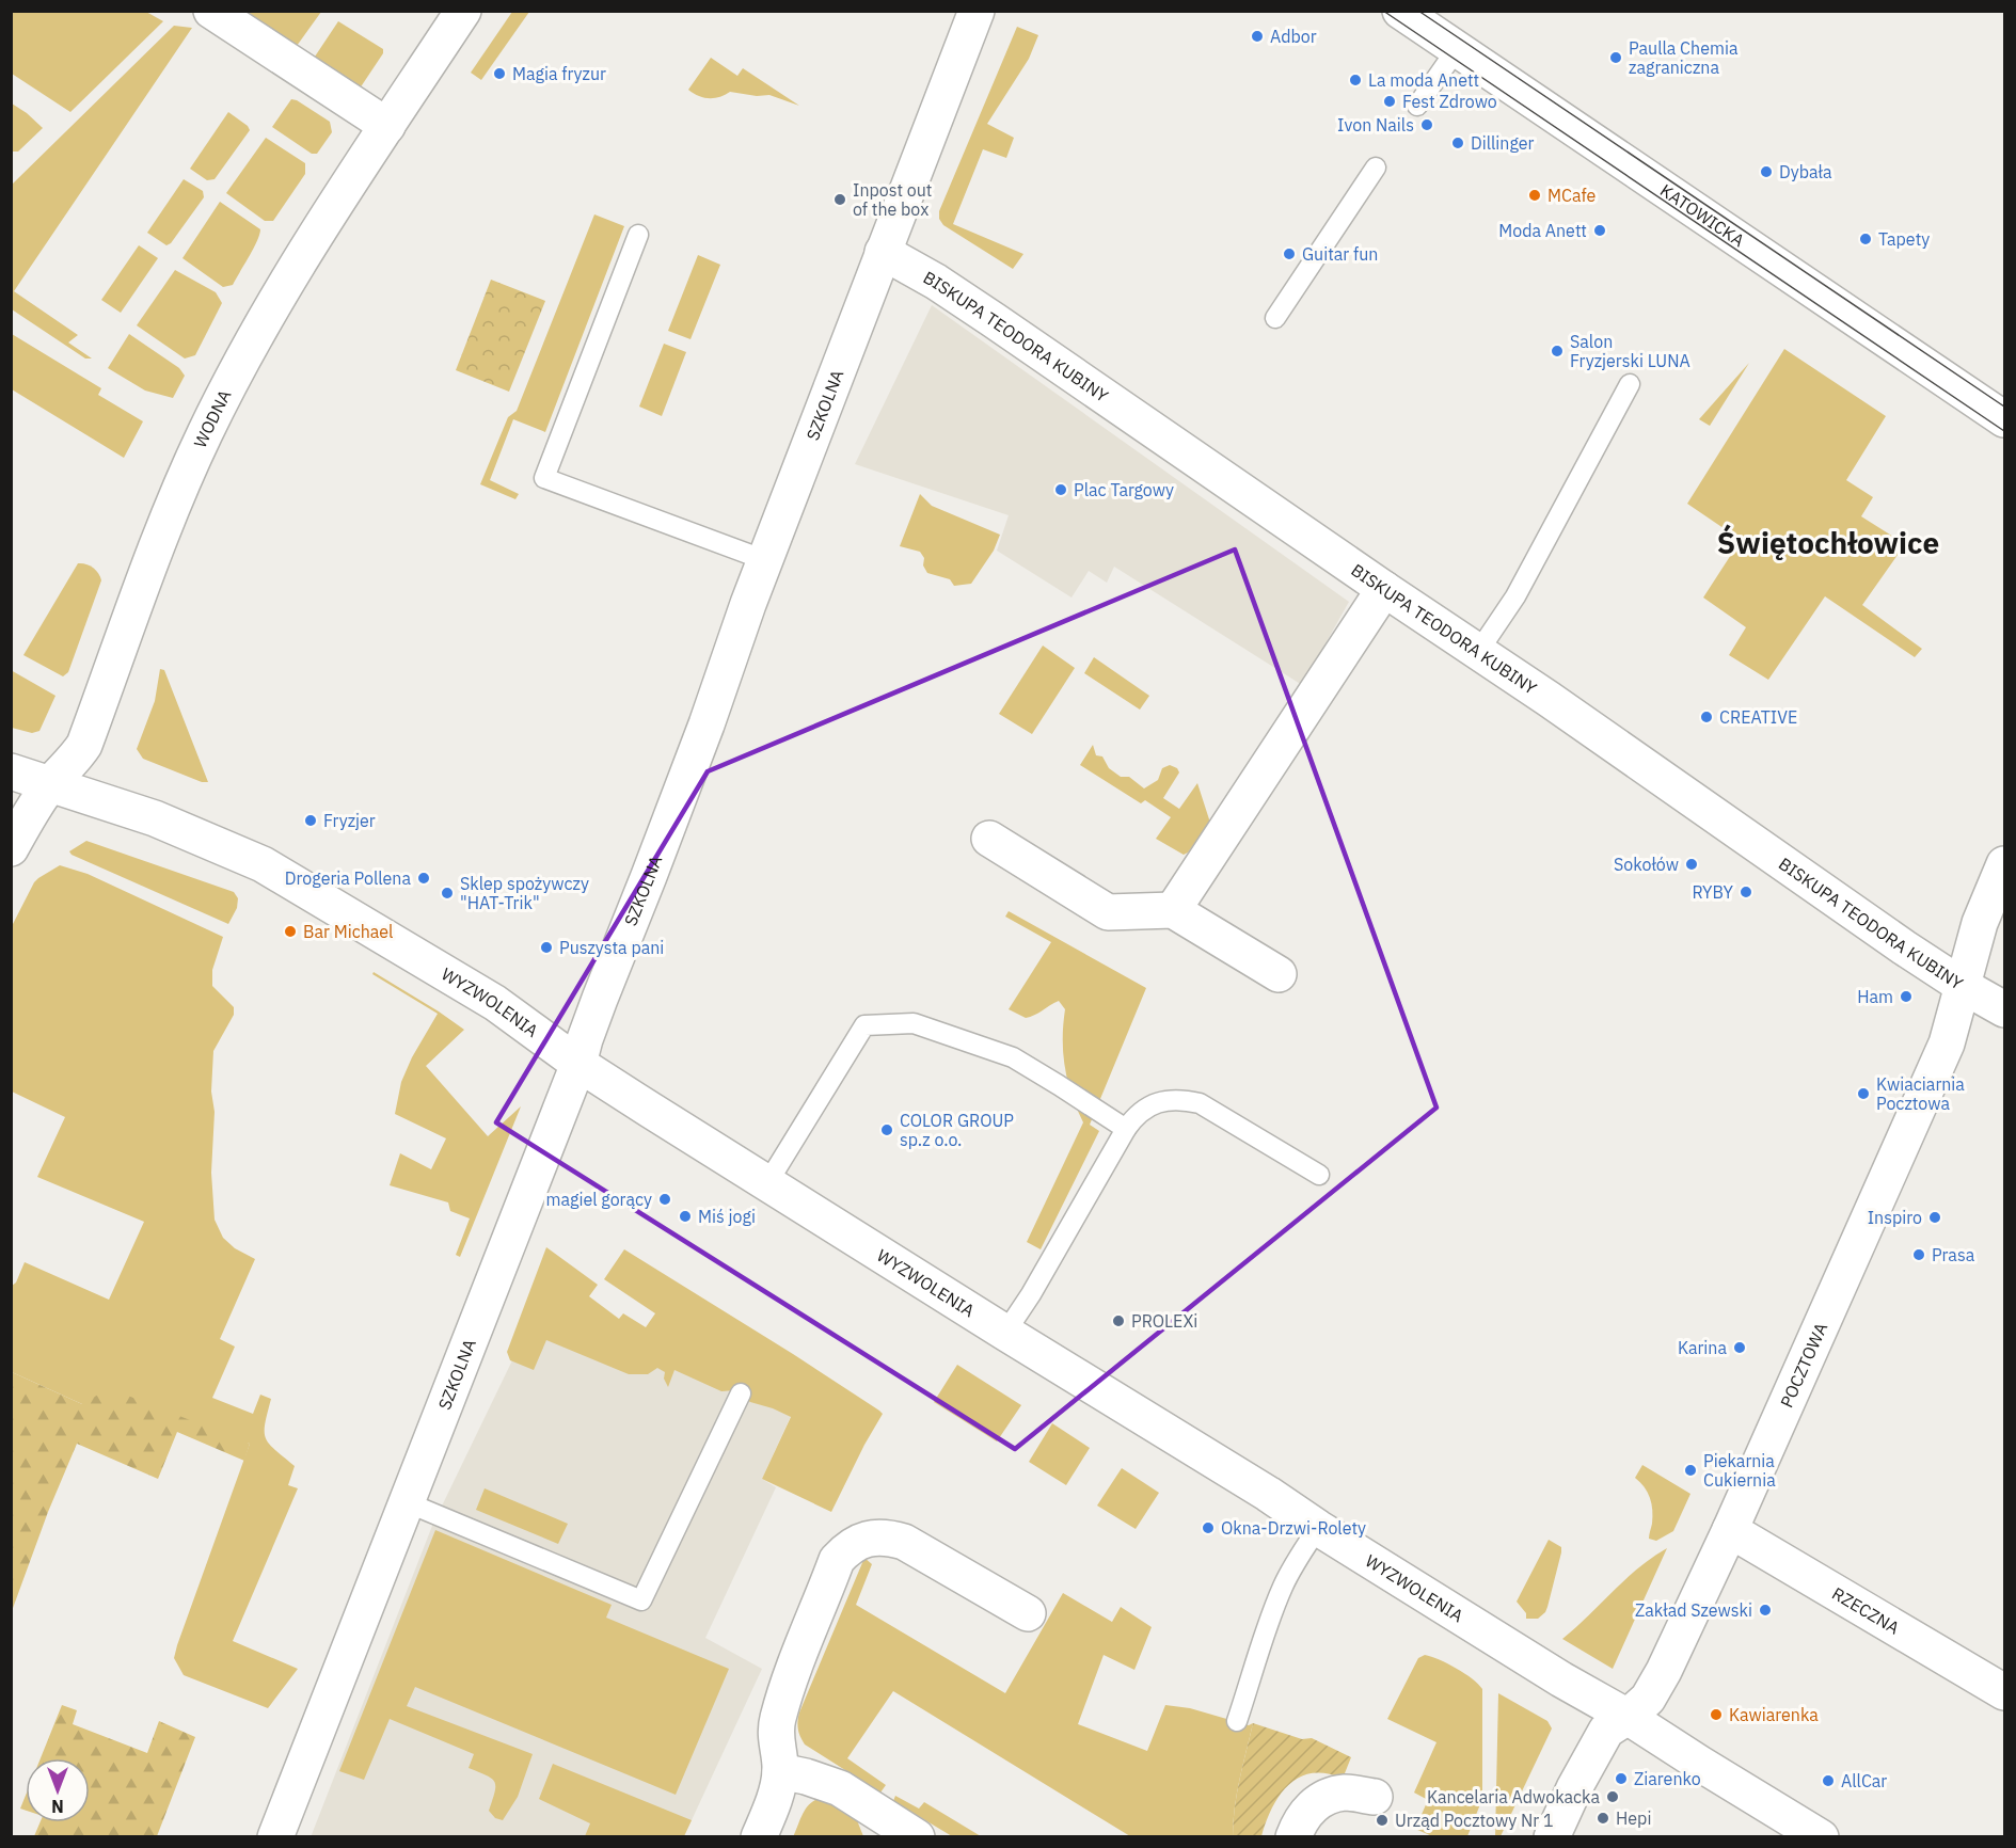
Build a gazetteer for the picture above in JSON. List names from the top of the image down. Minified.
{"streets":{"street":["KATOWICKA","BISKUPA TEODORA KUBINY","SZKOLNA","WODNA","WYZWOLENIA","POCZTOWA","RZECZNA"]},"crossings":[["BISKUPA TEODORA KUBINY","SZKOLNA"],["BISKUPA TEODORA KUBINY","POCZTOWA"],["SZKOLNA","WYZWOLENIA"],["WODNA","WYZWOLENIA"],["WYZWOLENIA","POCZTOWA"],["POCZTOWA","RZECZNA"]],"districts":["Świętochłowice"],"places":["Adbor","Paulla Chemia zagraniczna","Magia fryzur","La moda Anett","Fest Zdrowo","Ivon Nails","Dillinger","Dybała","MCafe","Inpost out of the box","Moda Anett","Tapety","Guitar fun","Salon Fryzjerski LUNA","Plac Targowy","CREATIVE","Fryzjer","Sokołów","Drogeria Pollena","RYBY","Sklep spożywczy \"HAT-Trik\"","Bar Michael","Puszysta pani","Ham","Kwiaciarnia Pocztowa","COLOR GROUP sp.z o.o.","magiel gorący","Miś jogi","Inspiro","Prasa","PROLEXi","Karina","Piekarnia Cukiernia","Okna-Drzwi-Rolety","Zakład Szewski","Kawiarenka","Ziarenko","AllCar","Kancelaria Adwokacka","Hepi","Urząd Pocztowy Nr 1"],"north":"bottom"}
